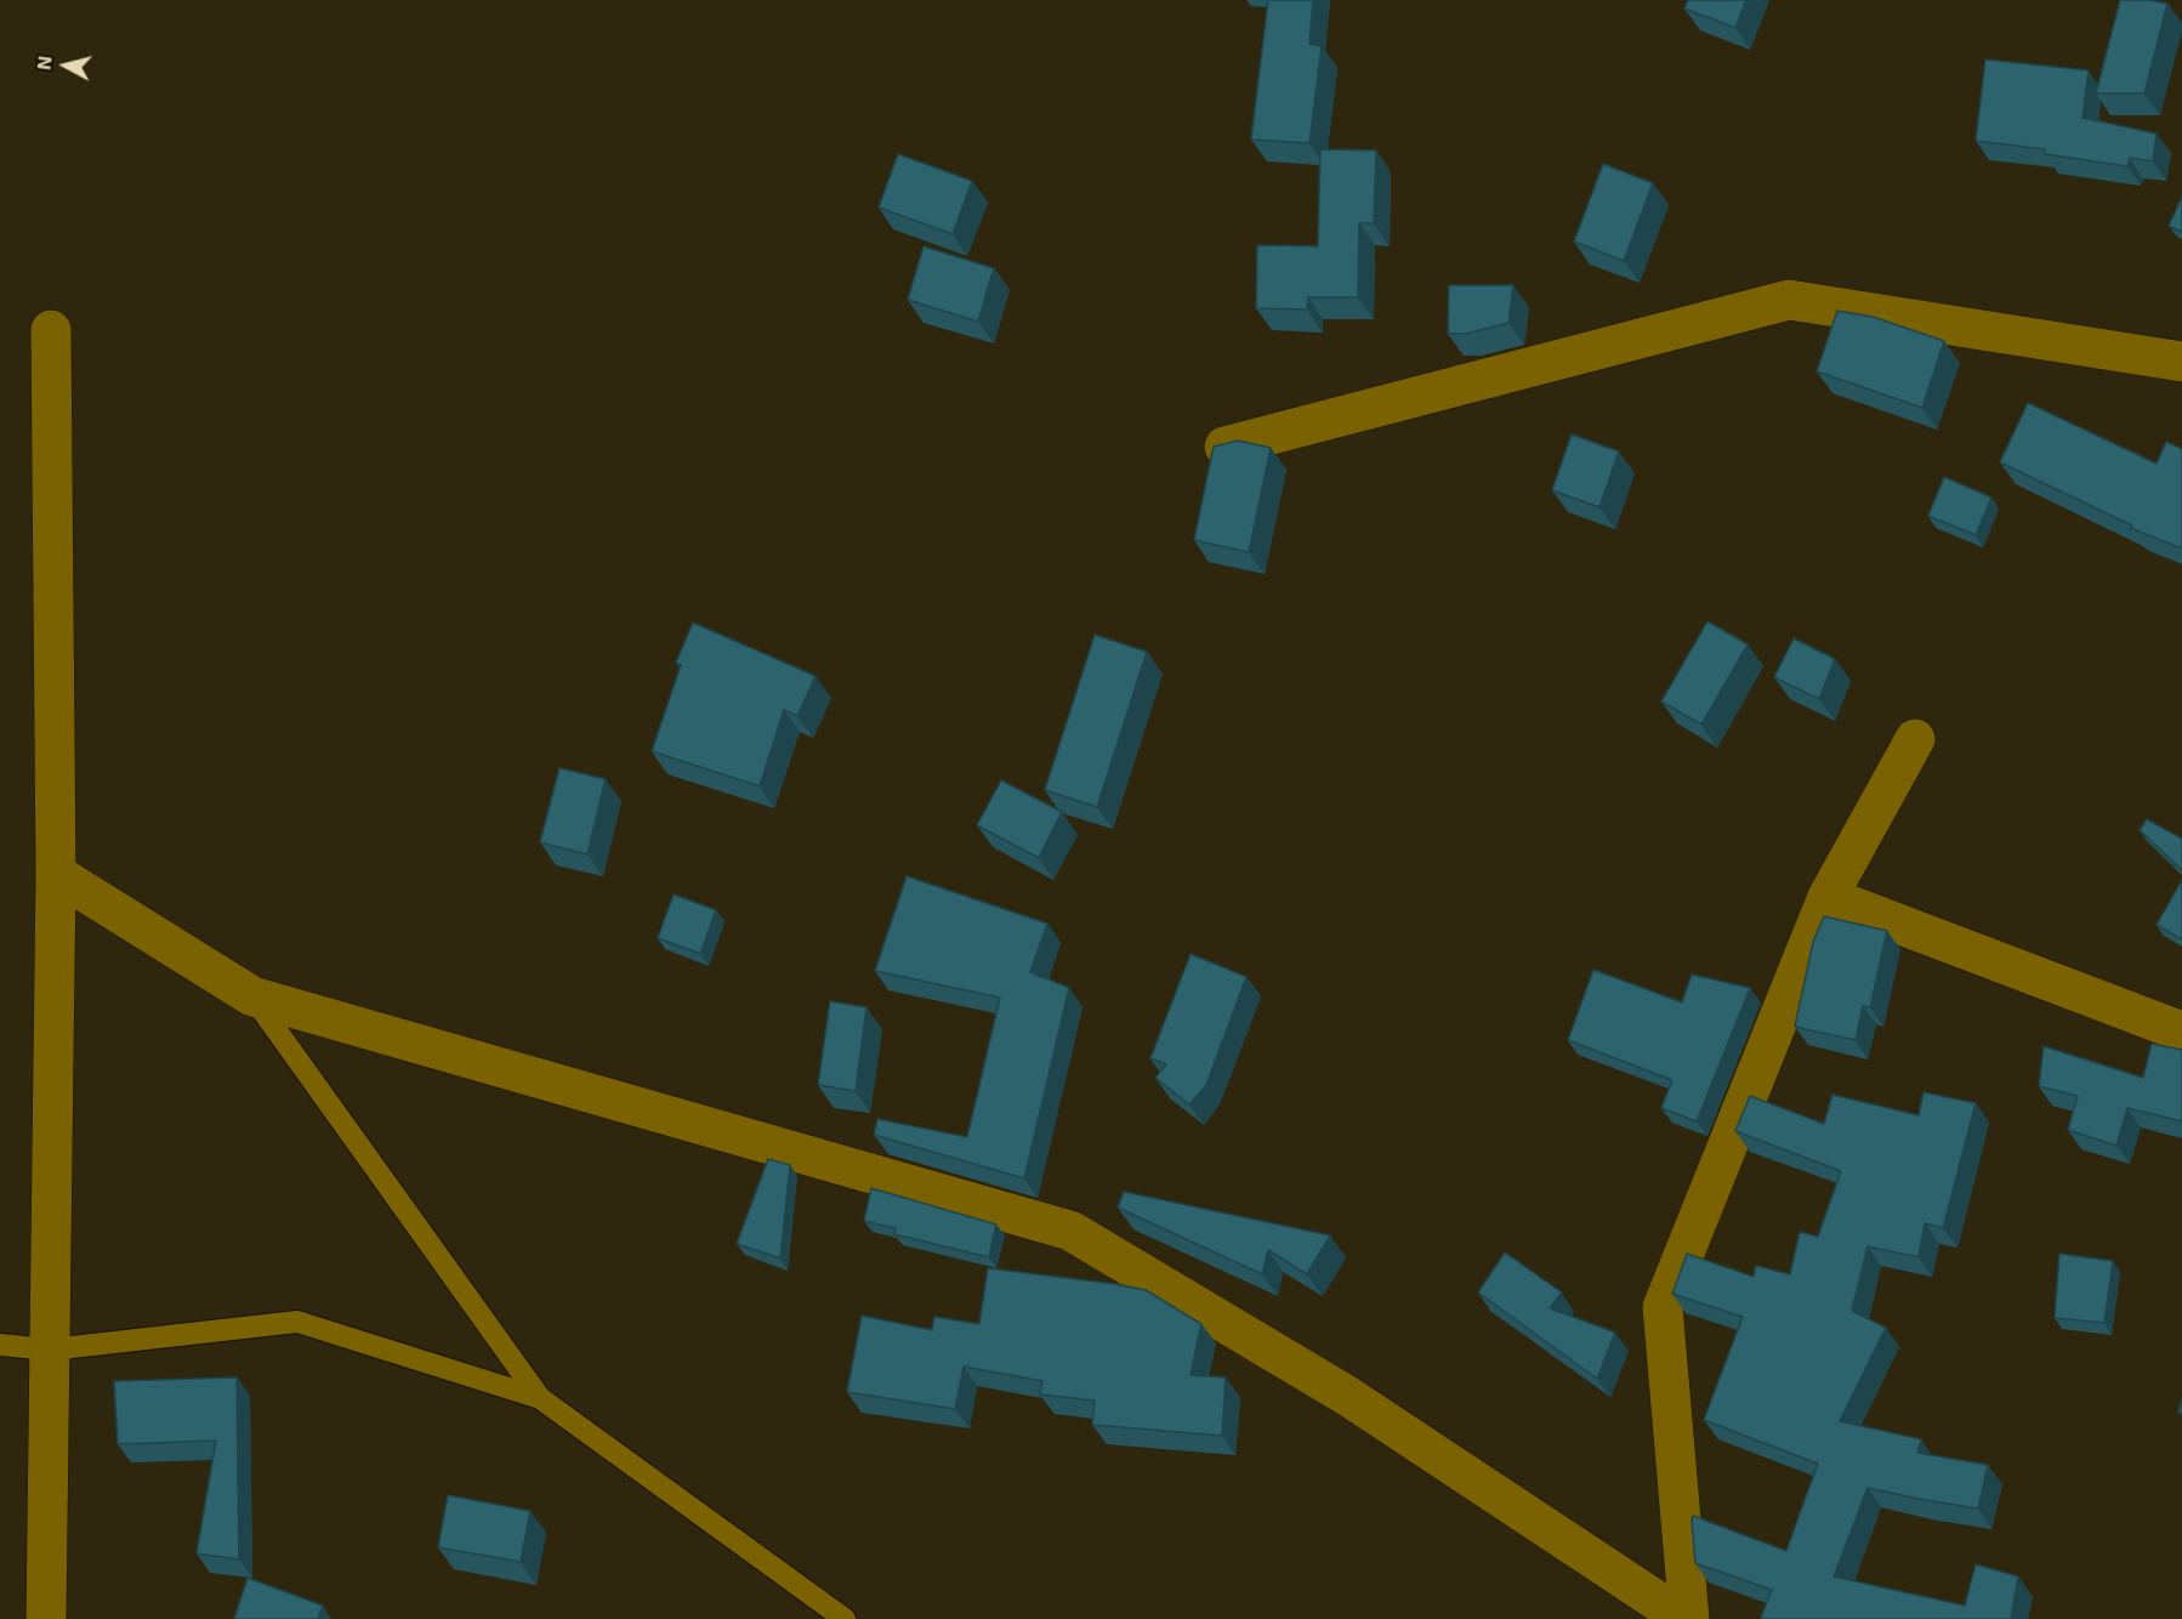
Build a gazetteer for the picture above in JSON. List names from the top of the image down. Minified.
{"north":"left"}
